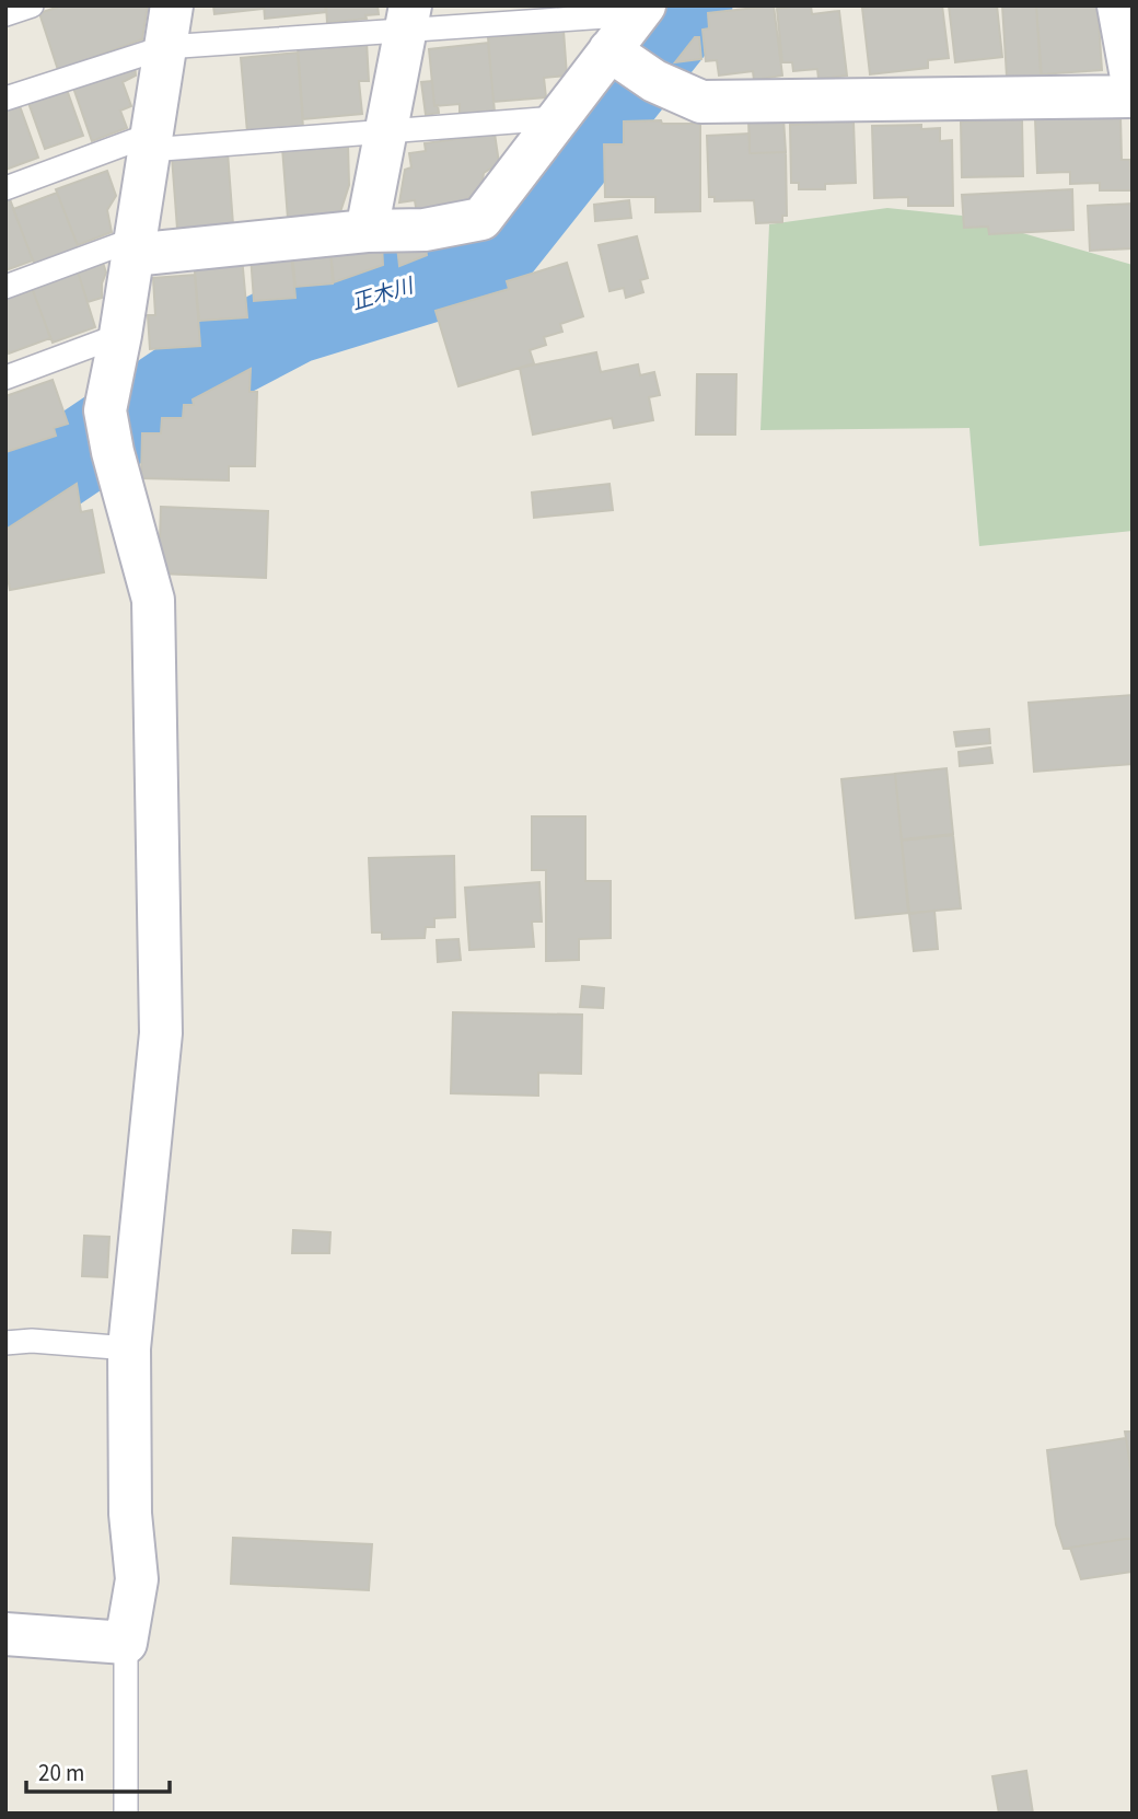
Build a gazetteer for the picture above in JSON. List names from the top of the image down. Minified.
{"water":["正木川"],"scale_bar":"20 m"}
